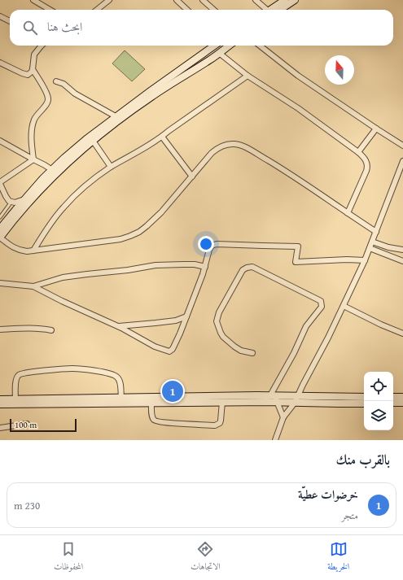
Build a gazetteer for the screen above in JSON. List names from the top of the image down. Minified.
{"scale_bar":"100 m","north":"top","page":{"search":"ابحث هنا","pins":"1","scale":"100 m","heading":"بالقرب منك","list":[{"mark":"1","name":"خرضوات عطيّة","note":"متجر","value":"230 m"}],"nav":["الخريطة","الاتجاهات","المحفوظات"]}}
